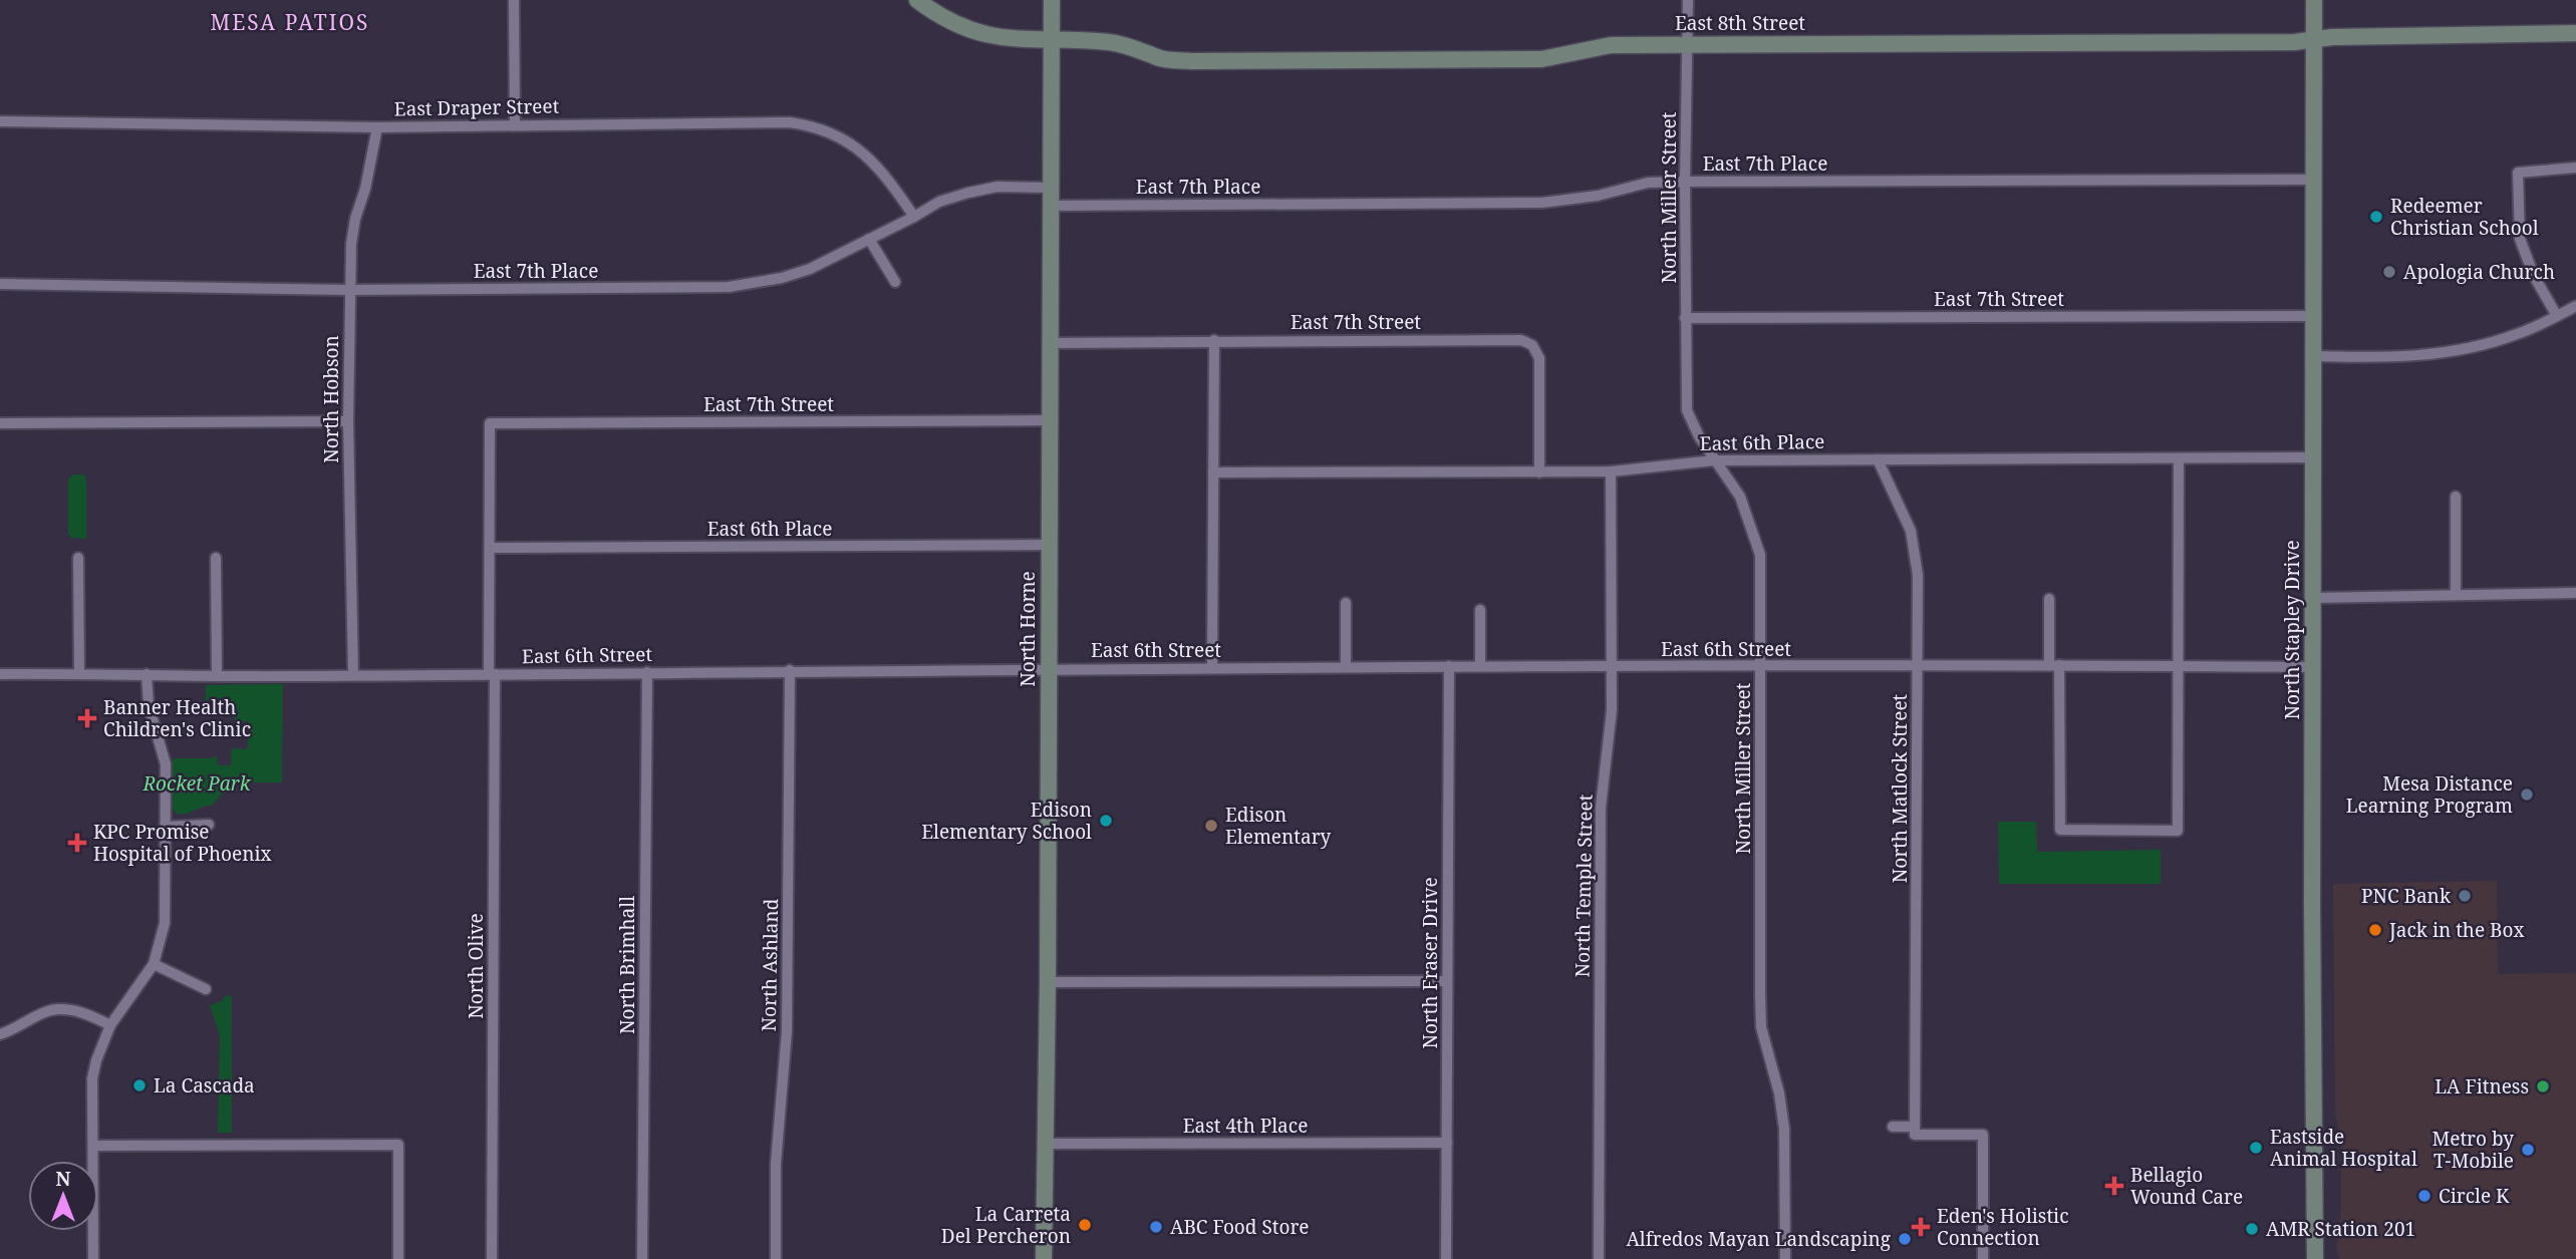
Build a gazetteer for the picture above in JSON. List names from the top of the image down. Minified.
{"streets":{"street":["East 8th Street","East Draper Street","East 7th Place","North Miller Street","East 7th Street","North Hobson","East 6th Place","North Horne","North Stapley Drive","East 6th Street","North Matlock Street","North Temple Street","North Fraser Drive","North Brimhall","North Ashland","North Olive","East 4th Place"]},"crossings":[["East 8th Street","North Miller Street"],["East 8th Street","North Horne"],["East 8th Street","North Stapley Drive"],["East Draper Street","East 7th Place"],["East Draper Street","North Hobson"],["East 7th Place","North Miller Street"],["East 7th Place","North Hobson"],["East 7th Place","North Horne"],["East 7th Place","North Stapley Drive"],["North Miller Street","East 7th Street"],["North Miller Street","East 6th Place"],["North Miller Street","East 6th Street"],["East 7th Street","East 6th Place"],["East 7th Street","North Horne"],["East 7th Street","North Stapley Drive"],["East 7th Street","North Olive"],["North Hobson","East 6th Street"],["East 6th Place","North Horne"],["East 6th Place","North Stapley Drive"],["East 6th Place","North Matlock Street"],["East 6th Place","North Temple Street"],["East 6th Place","North Olive"],["North Horne","East 6th Street"],["North Horne","East 4th Place"],["North Stapley Drive","East 6th Street"],["East 6th Street","North Matlock Street"],["East 6th Street","North Temple Street"],["East 6th Street","North Fraser Drive"],["East 6th Street","North Brimhall"],["East 6th Street","North Ashland"],["East 6th Street","North Olive"],["North Fraser Drive","East 4th Place"]],"districts":["MESA PATIOS"],"parks":["Rocket Park"],"places":{"other":["Redeemer Christian School","Apologia Church","Mesa Distance Learning Program","Edison Elementary School","Edison Elementary","PNC Bank","Jack in the Box","La Cascada","LA Fitness","Eastside Animal Hospital","Metro by T-Mobile","Circle K","La Carreta Del Percheron","ABC Food Store","AMR Station 201","Alfredos Mayan Landscaping"],"health":["Banner Health Children's Clinic","KPC Promise Hospital of Phoenix","Bellagio Wound Care","Eden's Holistic Connection"]},"north":"top"}
